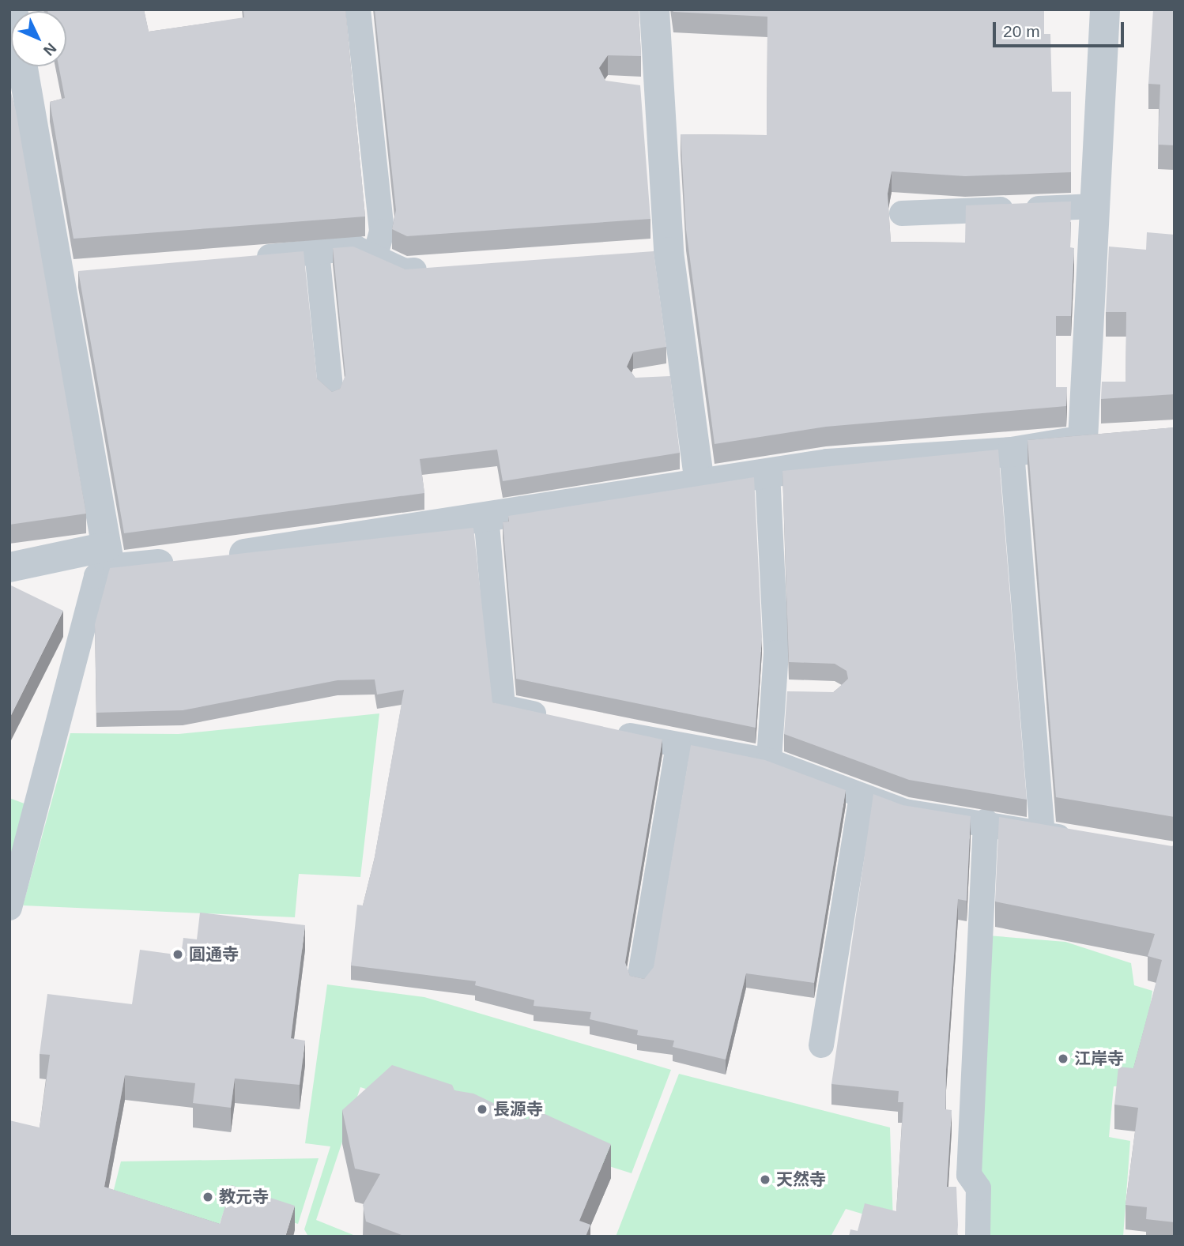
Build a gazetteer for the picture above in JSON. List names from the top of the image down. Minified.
{"places":["圓通寺","江岸寺","長源寺","天然寺","教元寺"],"scale_bar":"20 m","north":"bottom right"}
